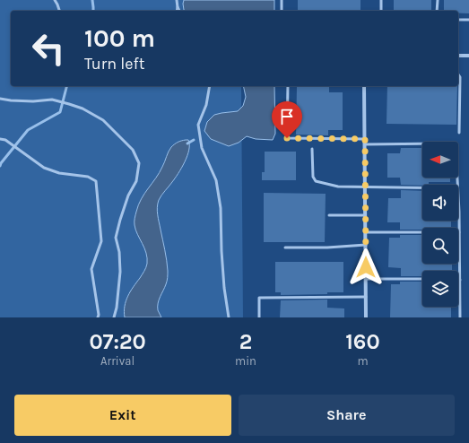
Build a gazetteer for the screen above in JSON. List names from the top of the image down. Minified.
{"north":"left","page":{"turn":["100 m","Turn left"],"eta":["07:20","Arrival","2","min","160","m"],"buttons":["Exit","Share"]}}
